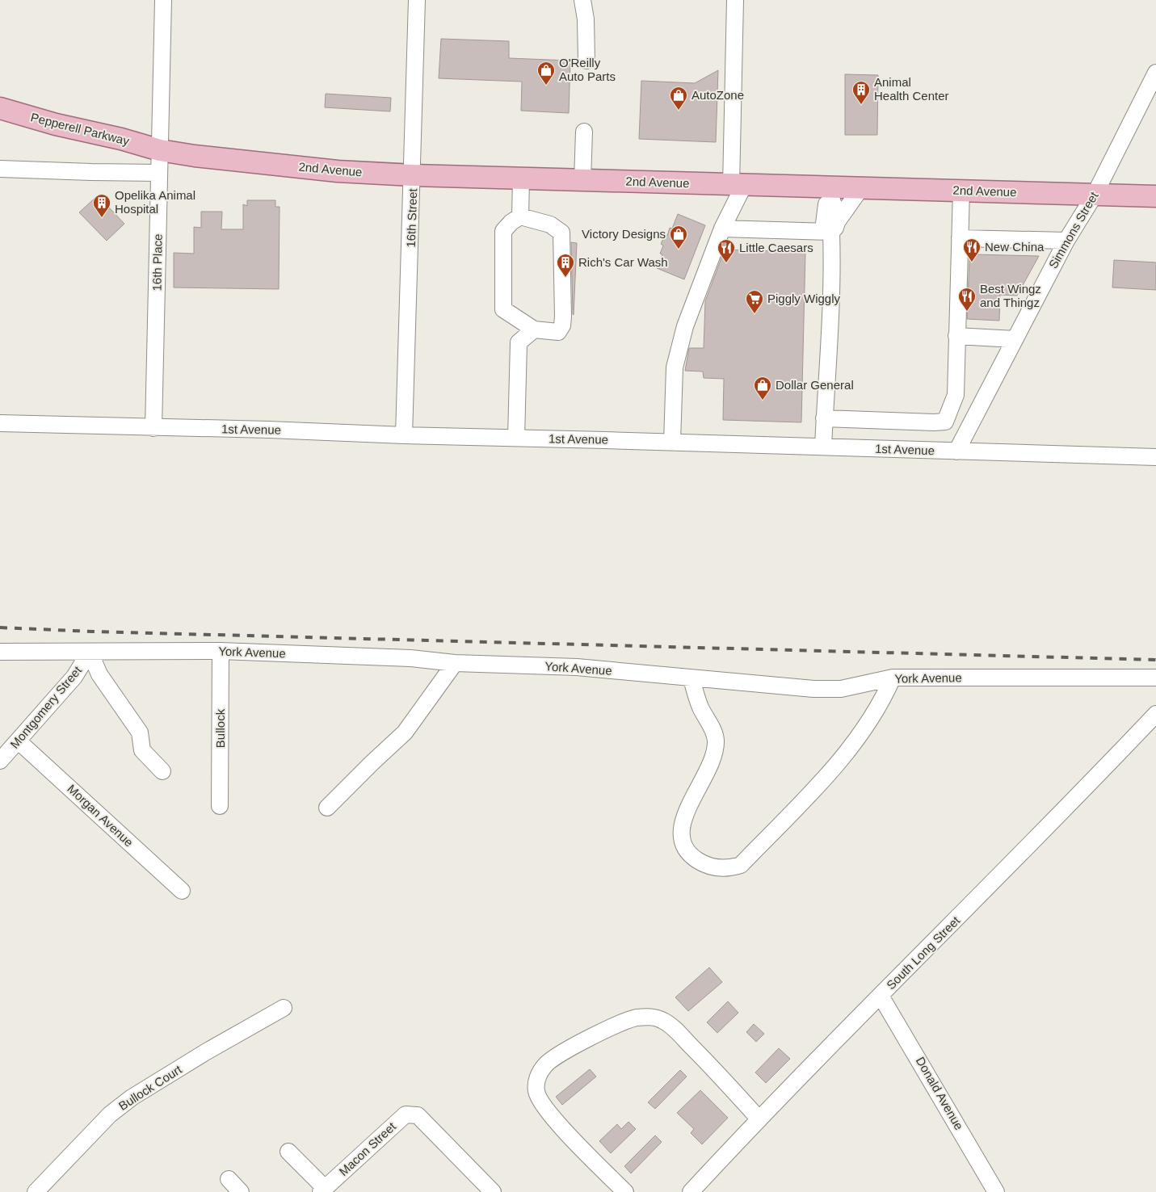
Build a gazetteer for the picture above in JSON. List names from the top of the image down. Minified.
{"streets":{"main road":["Pepperell Parkway","2nd Avenue"],"street":["16th Street","Simmons Street","16th Place","1st Avenue","York Avenue","Montgomery Street","Bullock","Morgan Avenue","South Long Street","Bullock Court","Donald Avenue","Macon Street"]},"crossings":[["Pepperell Parkway","2nd Avenue"],["Pepperell Parkway","16th Place"],["2nd Avenue","16th Street"],["2nd Avenue","Simmons Street"],["2nd Avenue","16th Place"],["16th Street","1st Avenue"],["Simmons Street","1st Avenue"],["16th Place","1st Avenue"],["York Avenue","Montgomery Street"],["York Avenue","Bullock"],["Montgomery Street","Morgan Avenue"],["South Long Street","Donald Avenue"]],"places":{"shop":["O'Reilly Auto Parts","AutoZone","Victory Designs","Dollar General"],"building":["Animal Health Center","Opelika Animal Hospital","Rich's Car Wash"],"restaurant":["New China","Little Caesars","Best Wingz and Thingz"],"supermarket":["Piggly Wiggly"]}}
